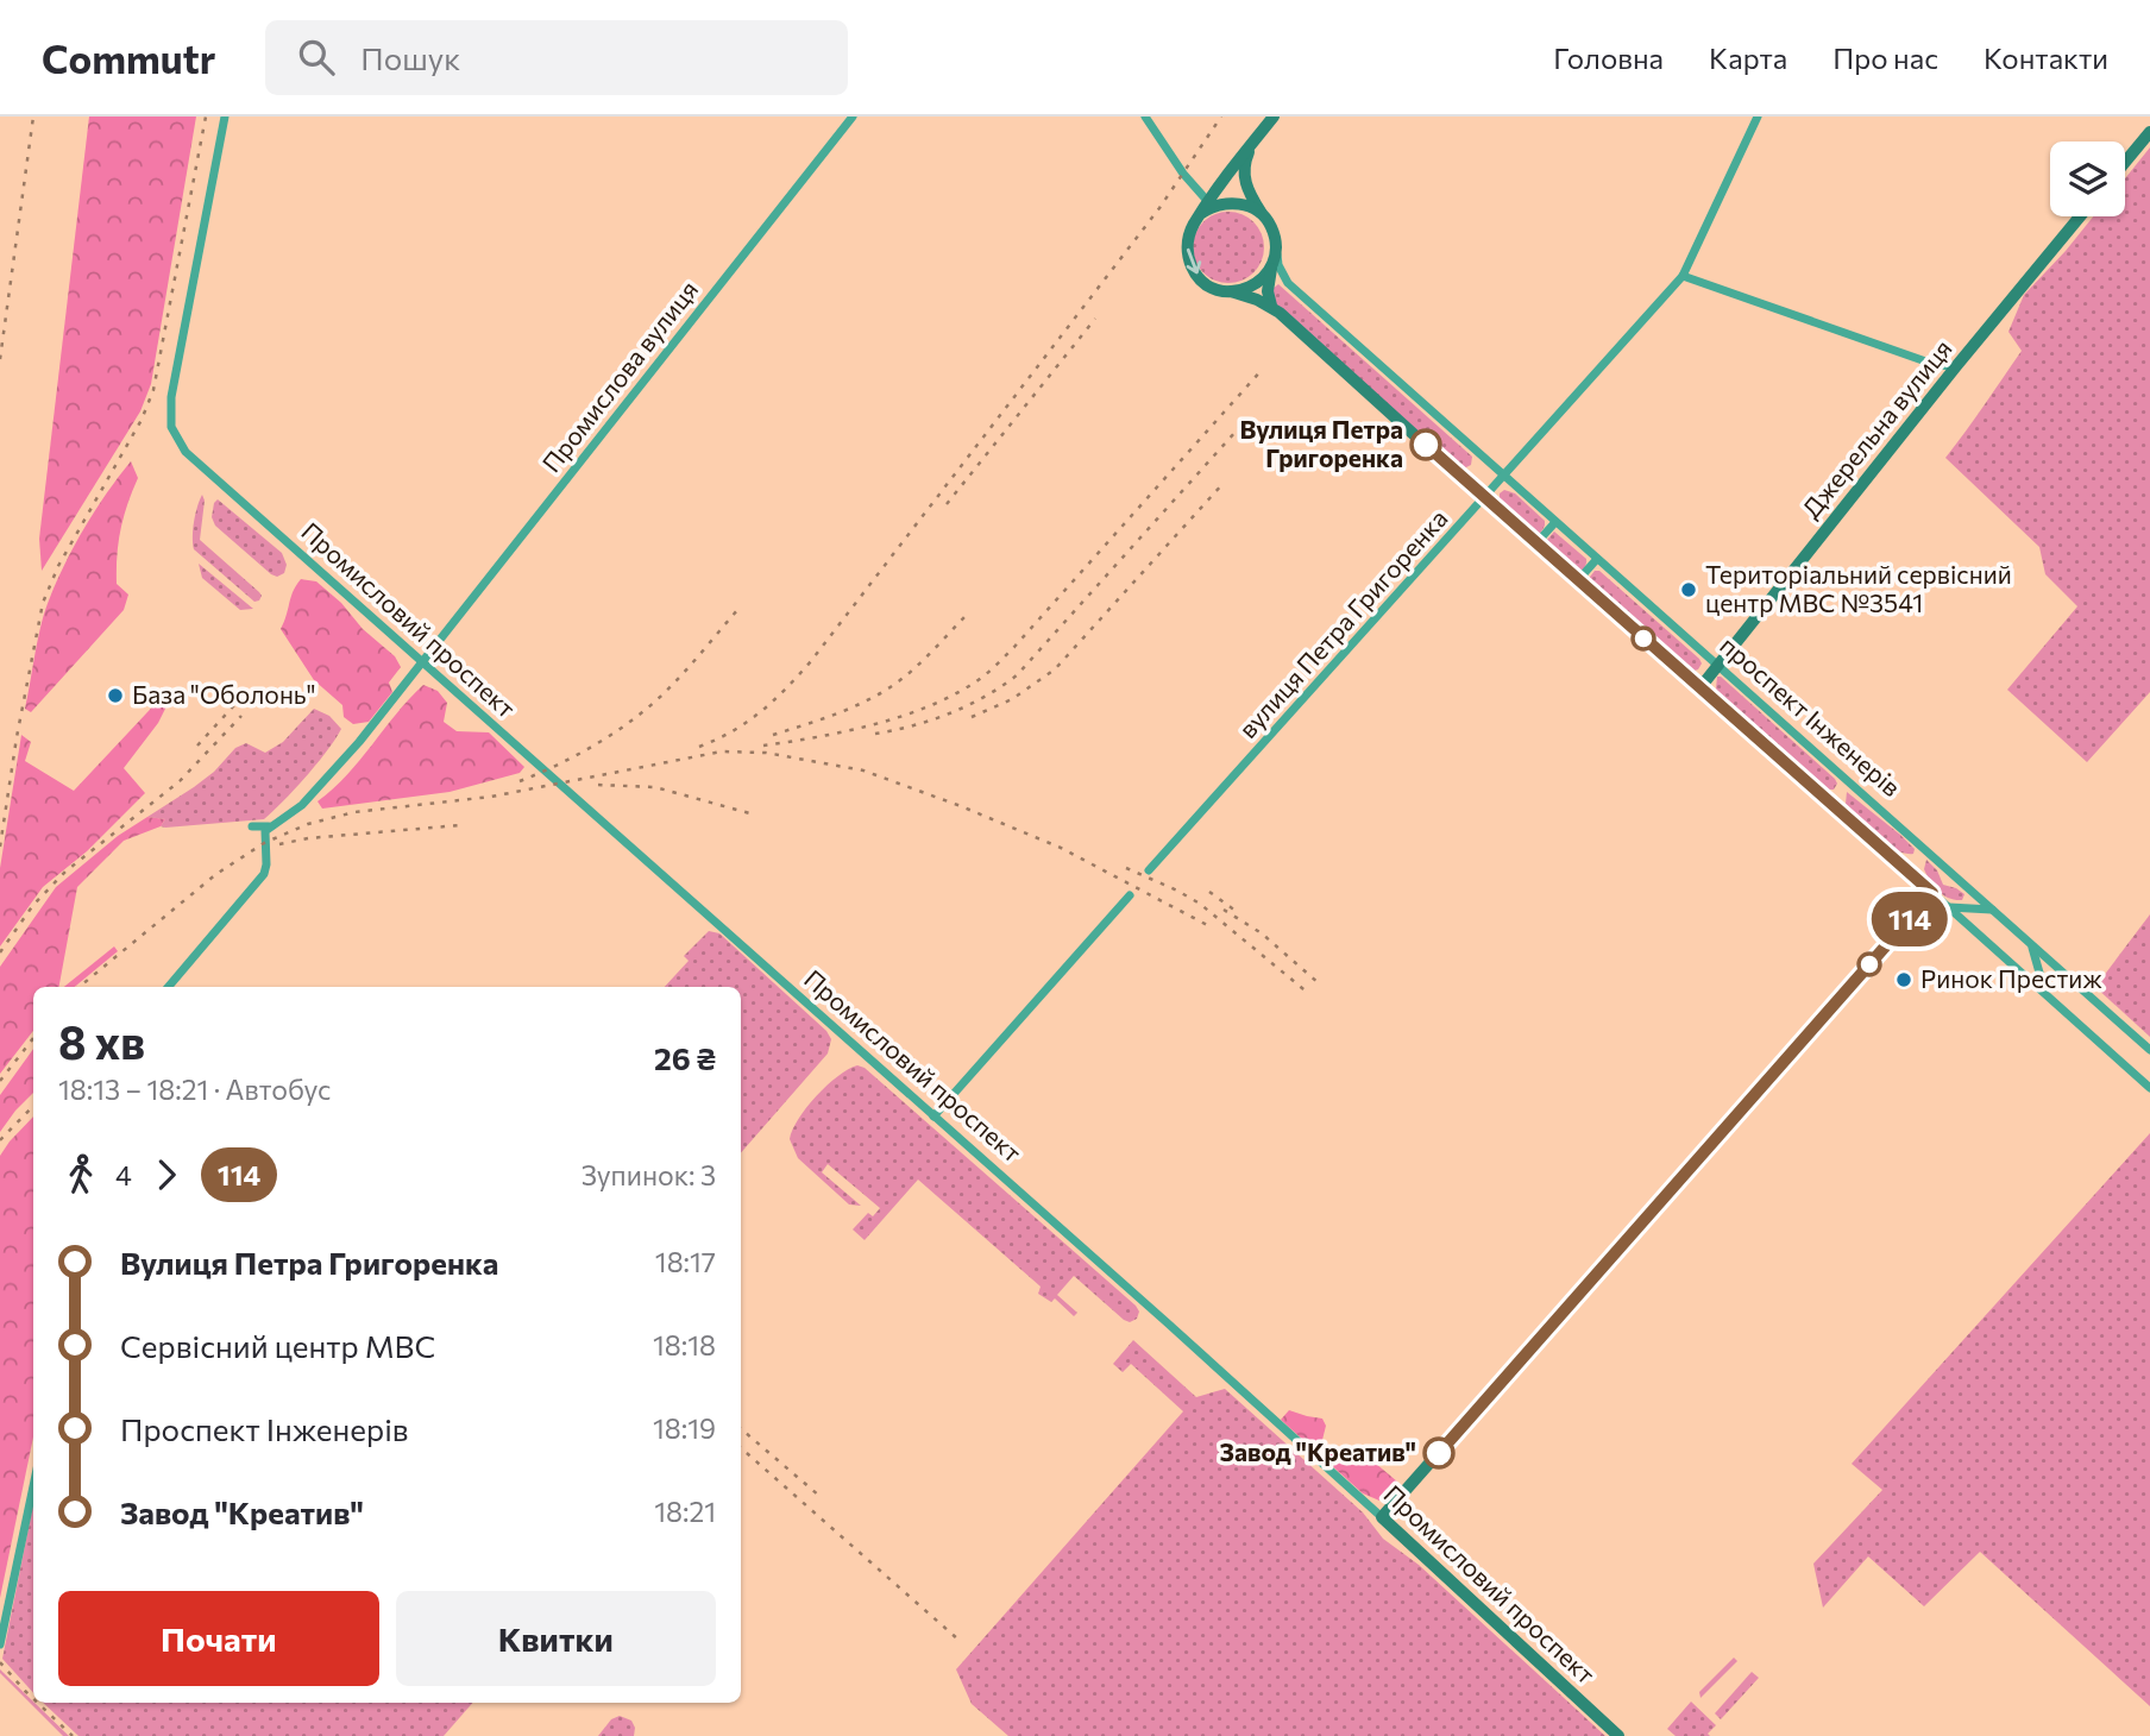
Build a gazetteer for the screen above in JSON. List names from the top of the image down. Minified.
{"streets":{"street":["Промислова вулиця","Джерельна вулиця","Промисловий проспект","вулиця Петра Григоренка","проспект Інженерів"]},"crossings":[["Промислова вулиця","Промисловий проспект"],["Джерельна вулиця","проспект Інженерів"],["вулиця Петра Григоренка","проспект Інженерів"]],"places":["Вулиця Петра Григоренка","Територіальний сервісний центр МВС №3541","База \"Оболонь\"","Ринок Престиж","Завод \"Креатив\""],"lines":["bus line 114"],"page":{"header":"Commutr","search":"Пошук","nav":["Головна","Карта","Про нас","Контакти"],"on_map":"114","heading":["8 хв","18:13 – 18:21 · Автобус","26 ₴"],"legs":["4","114","Зупинок: 3"],"list":[{"name":"Вулиця Петра Григоренка","value":"18:17"},{"name":"Сервісний центр МВС","value":"18:18"},{"name":"Проспект Інженерів","value":"18:19"},{"name":"Завод \"Креатив\"","value":"18:21"}],"buttons":["Почати","Квитки"]}}
